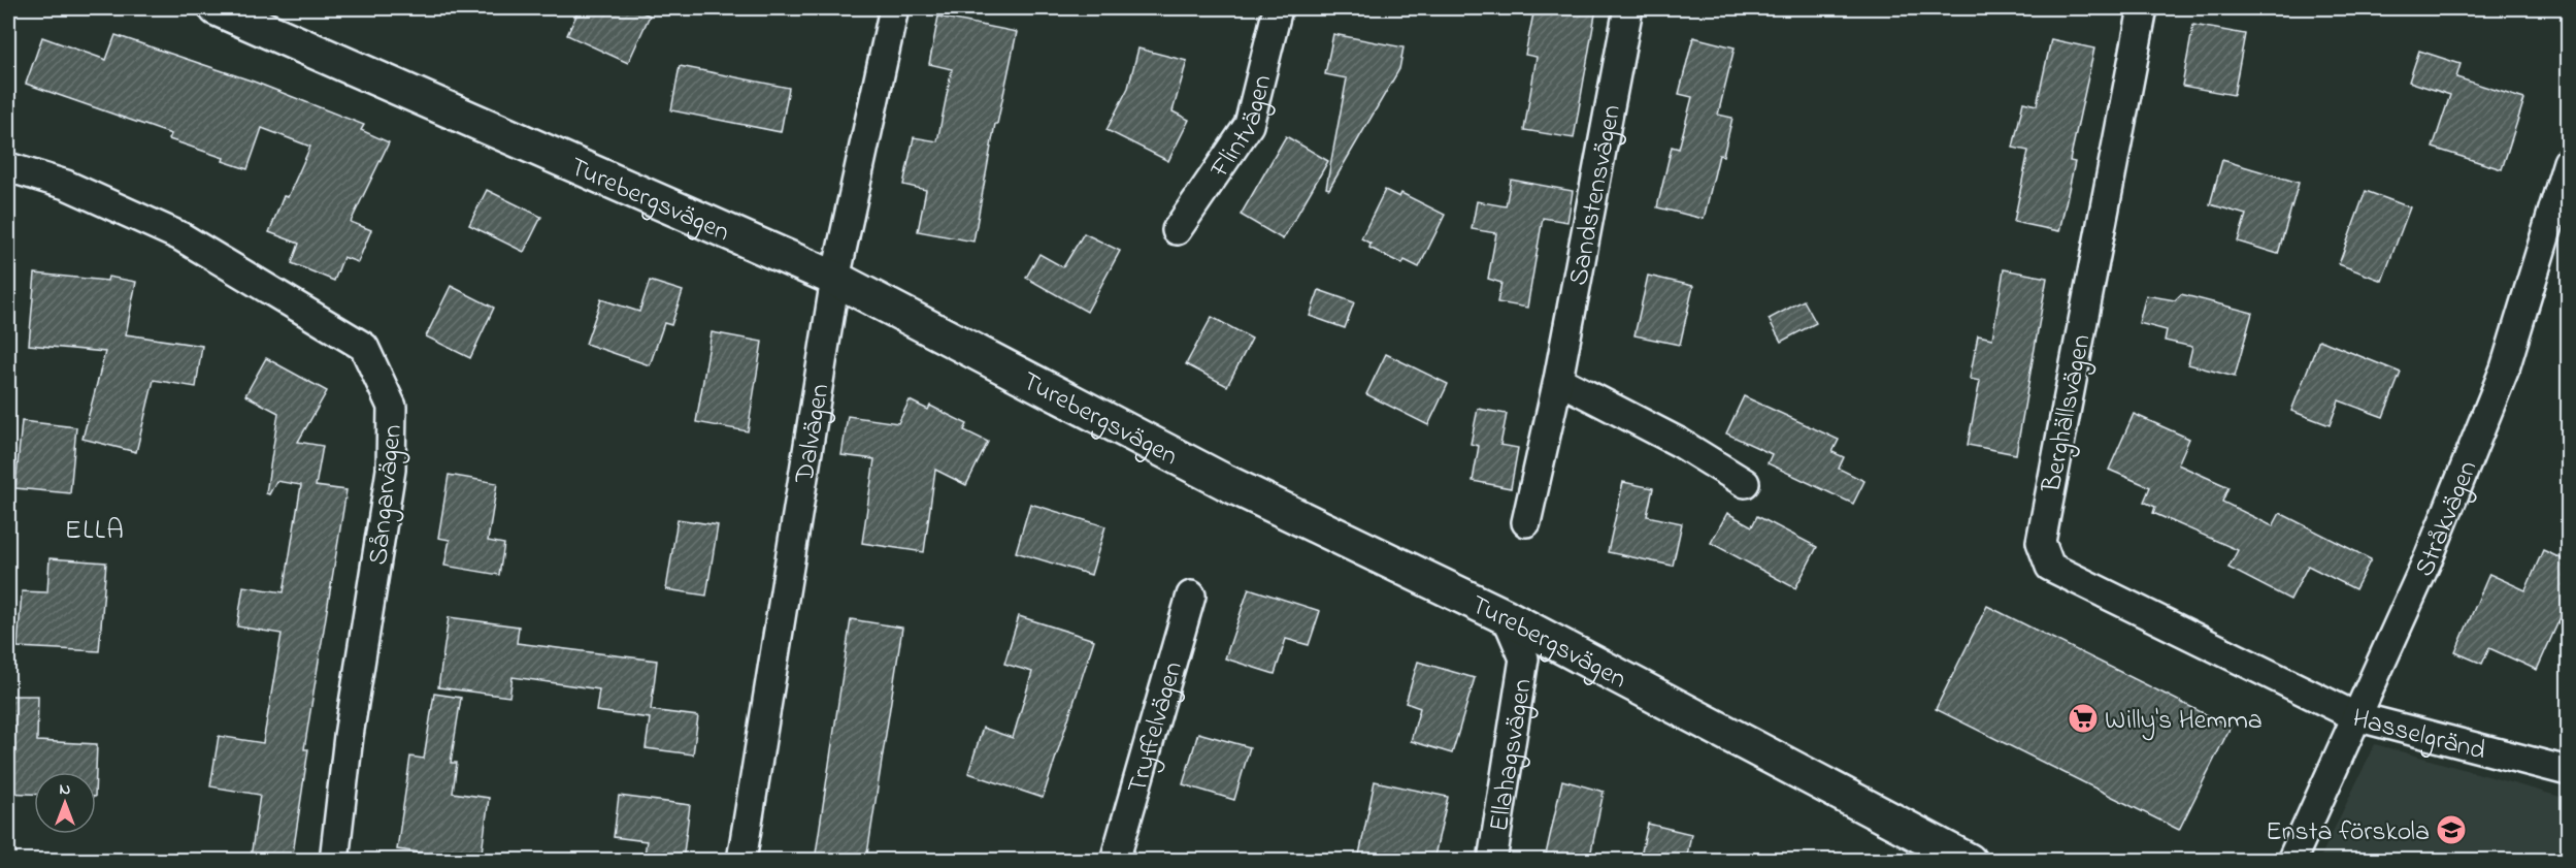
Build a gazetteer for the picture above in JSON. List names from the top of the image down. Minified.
{"streets":{"street":["Flintvägen","Sandstensvägen","Turebergsvägen","Berghällsvägen","Dalvägen","Sångarvägen","Stråkvägen","Tryffelvägen","Hasselgränd","Ellahagsvägen"]},"crossings":[["Turebergsvägen","Dalvägen"],["Turebergsvägen","Ellahagsvägen"],["Berghällsvägen","Hasselgränd"],["Stråkvägen","Hasselgränd"]],"districts":["ELLA"],"places":{"supermarket":["Willy's Hemma"],"school or university":["Ensta förskola"]},"north":"top"}
